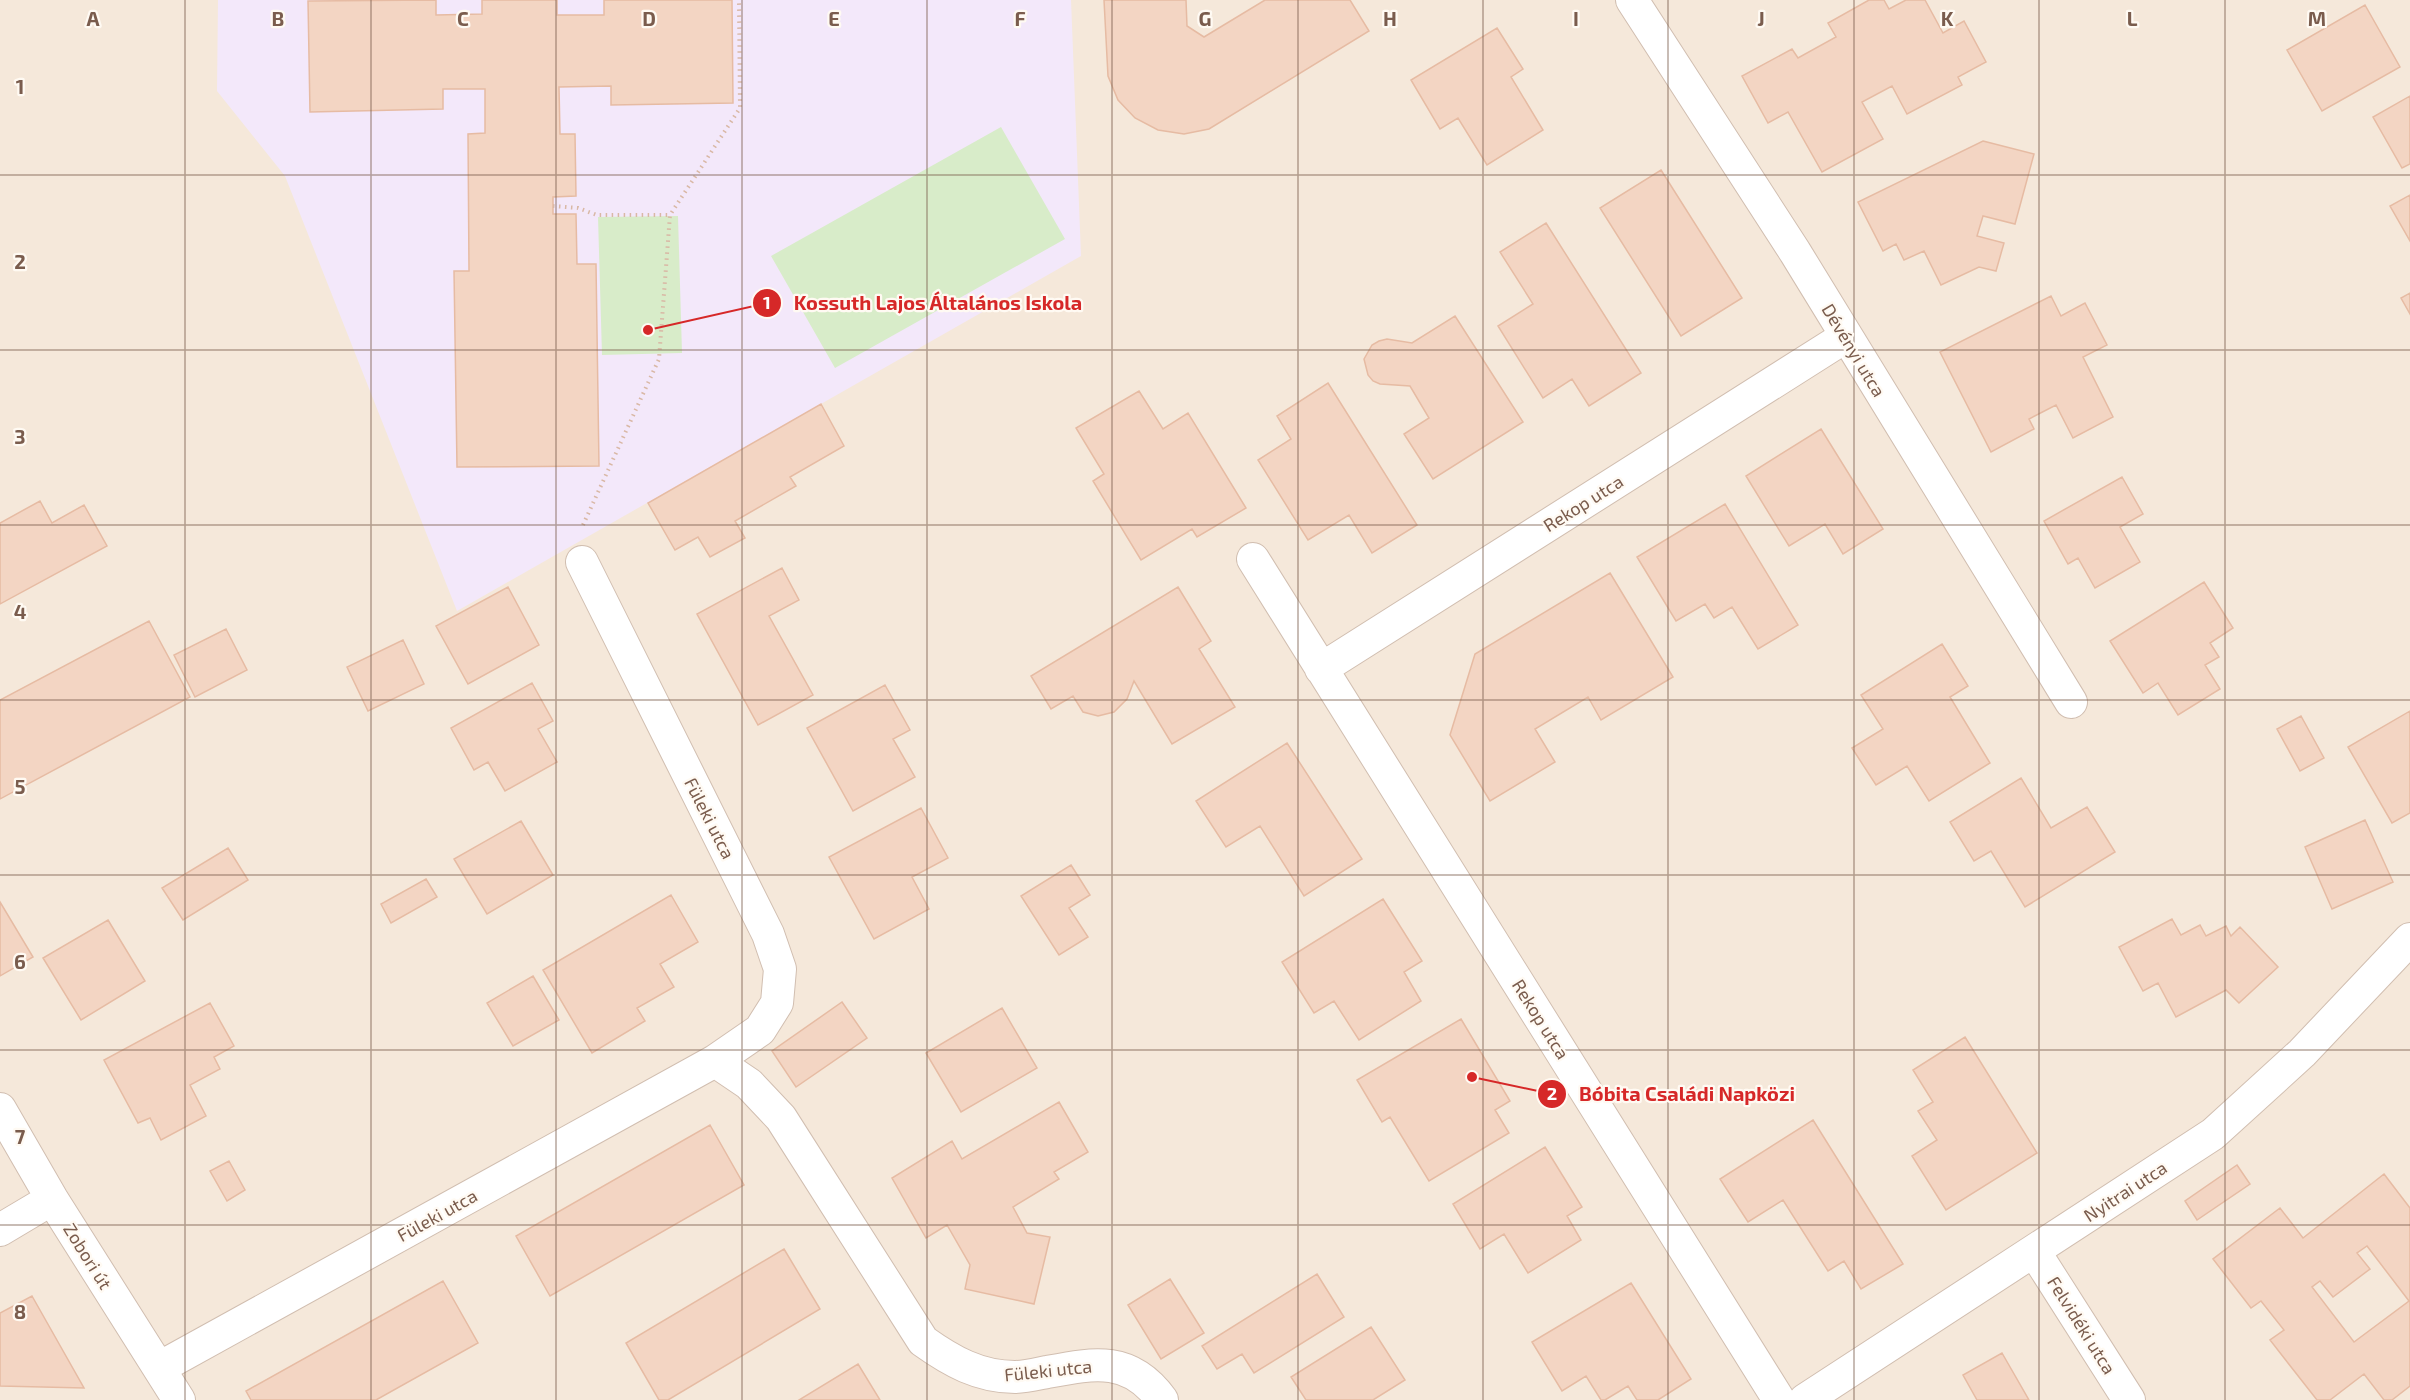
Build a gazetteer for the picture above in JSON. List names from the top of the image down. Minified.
{"streets":{"street":["Dévényi utca","Rekop utca","Füleki utca","Nyitrai utca","Zobori út","Felvidéki utca"]},"crossings":[["Dévényi utca","Rekop utca"],["Füleki utca","Zobori út"],["Nyitrai utca","Felvidéki utca"]],"places":["Kossuth Lajos Általános Iskola","Bóbita Családi Napközi"],"grid":{"columns":["A","B","C","D","E","F","G","H","I","J","K","L","M"],"rows":["1","2","3","4","5","6","7","8"]}}
